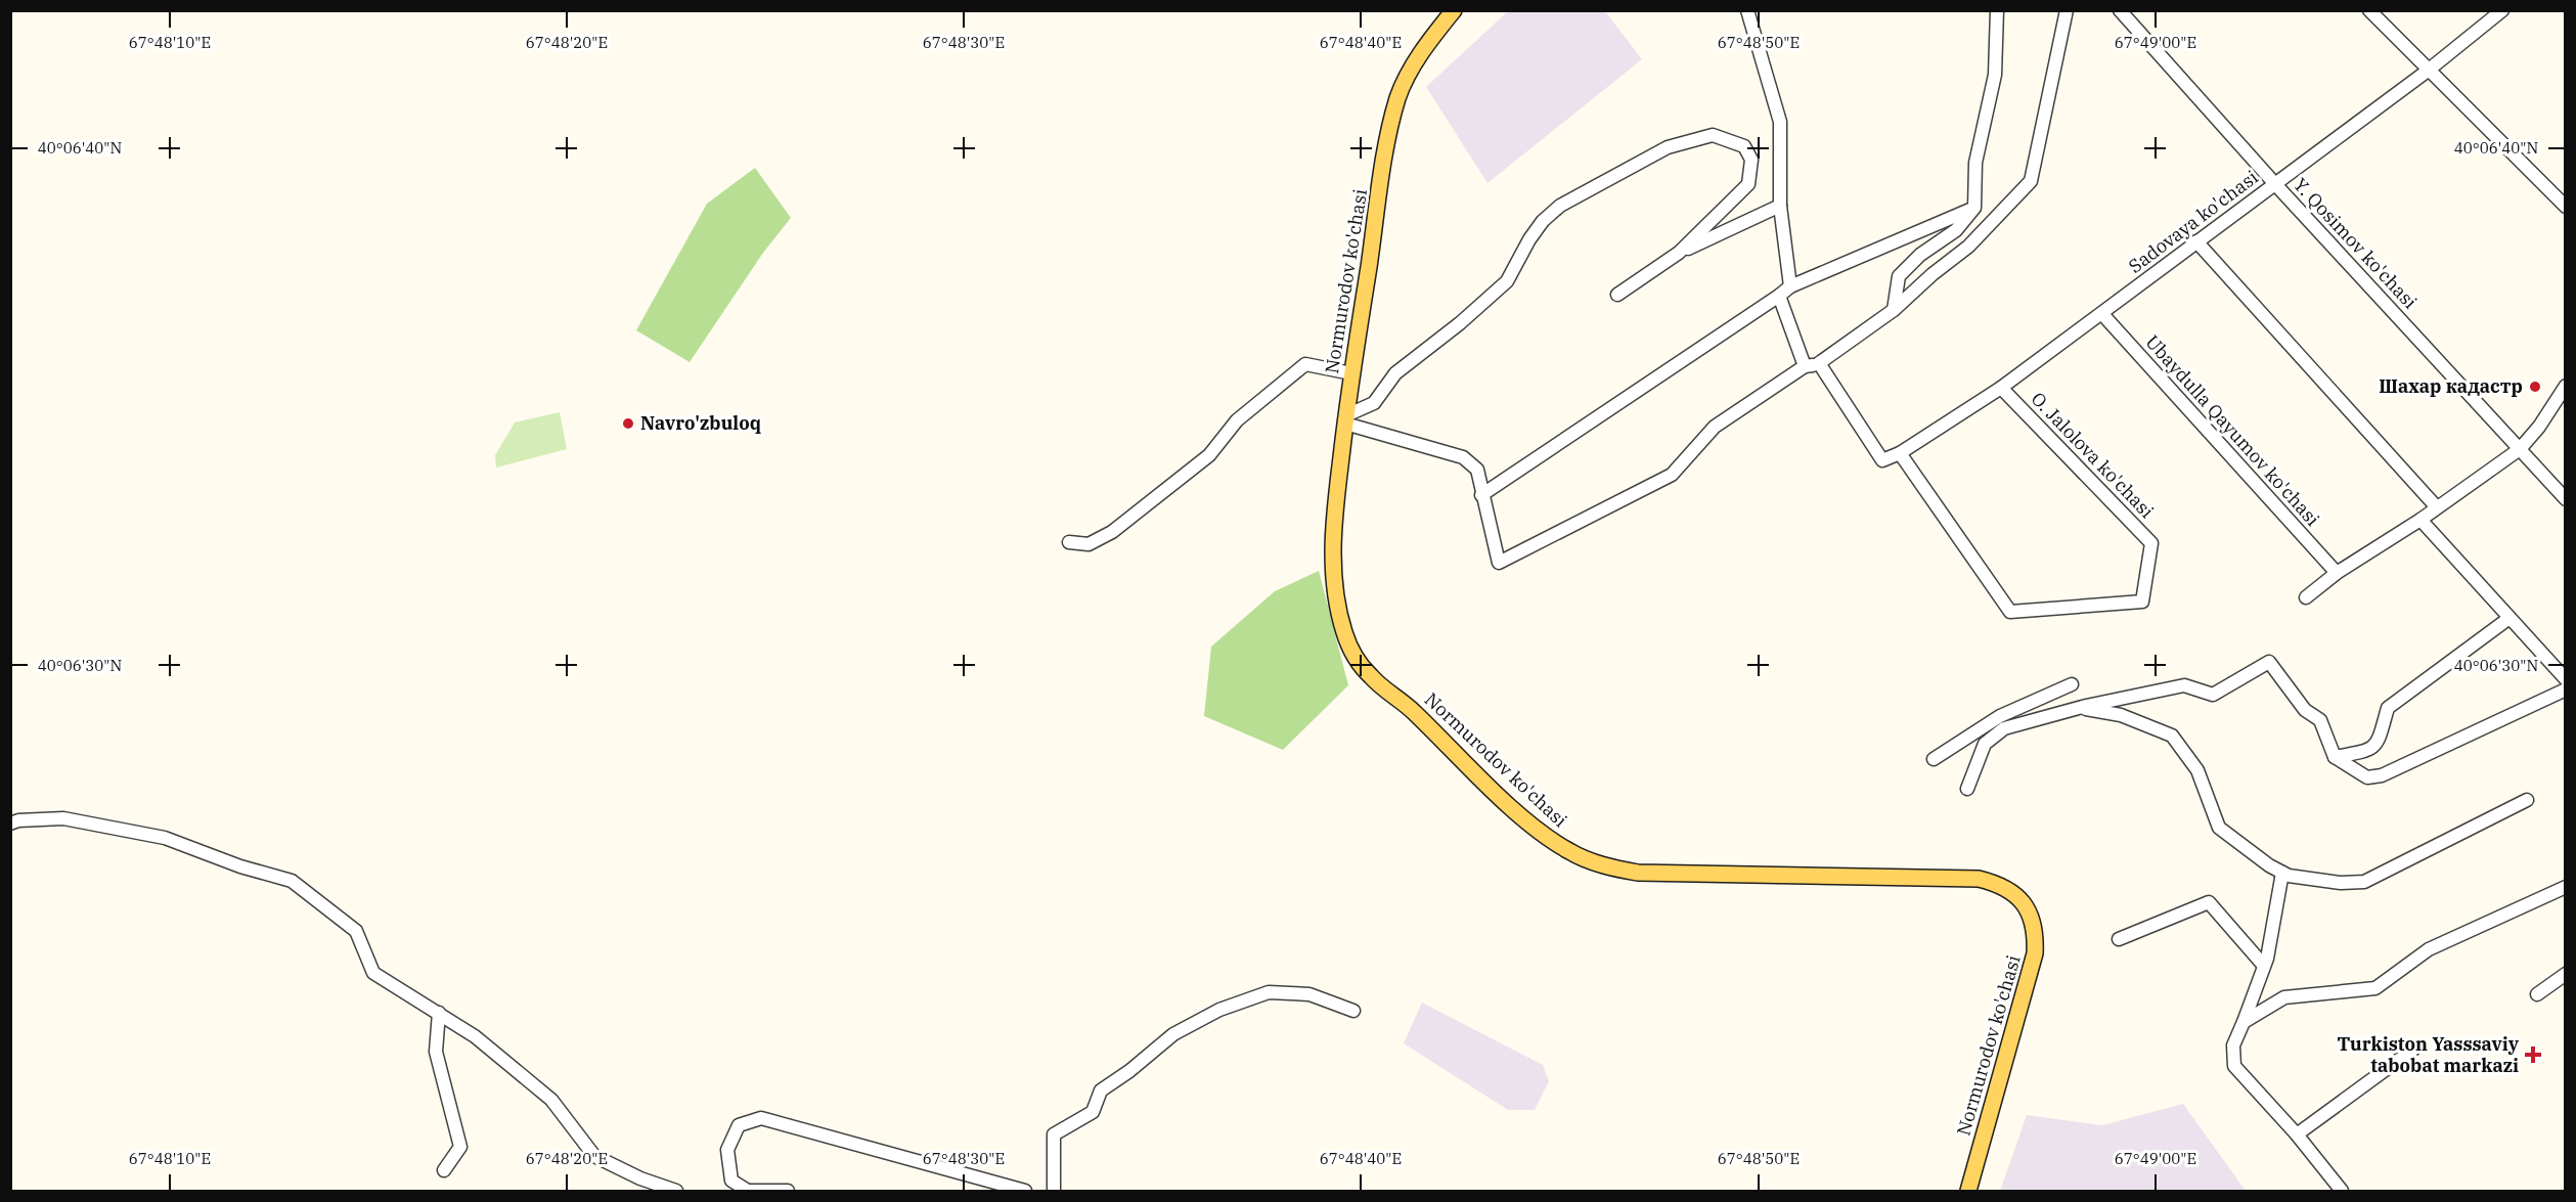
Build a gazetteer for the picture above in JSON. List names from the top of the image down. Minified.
{"streets":{"main road":["Normurodov ko'chasi"],"street":["Sadovaya ko'chasi","Y. Qosimov ko'chasi","Ubaydulla Qayumov ko'chasi","O. Jalolova ko'chasi"]},"crossings":[["Sadovaya ko'chasi","Y. Qosimov ko'chasi"],["Sadovaya ko'chasi","Ubaydulla Qayumov ko'chasi"],["Sadovaya ko'chasi","O. Jalolova ko'chasi"]],"places":{"other":["Шахар кадастр","Navro'zbuloq"],"health":["Turkiston Yasssaviy tabobat markazi"]},"coordinates":["67°48'10\"E","67°48'20\"E","67°48'30\"E","67°48'40\"E","67°48'50\"E","67°49'00\"E","40°06'40\"N","40°06'30\"N"]}
